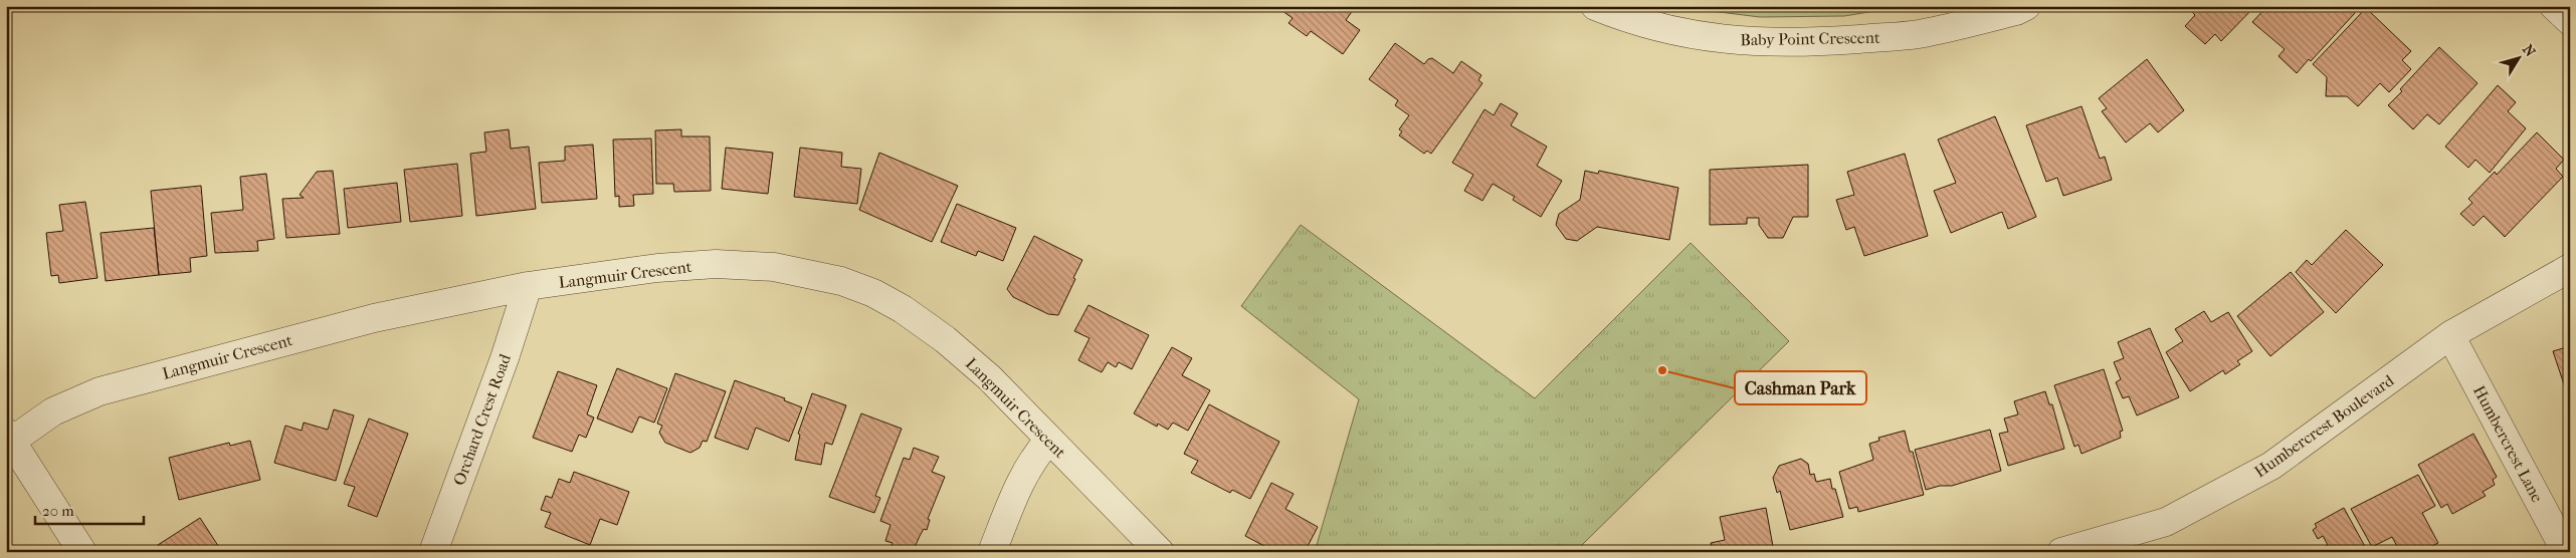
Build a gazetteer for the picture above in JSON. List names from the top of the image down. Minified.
{"streets":{"street":["Baby Point Crescent","Langmuir Crescent","Orchard Crest Road","Humbercrest Boulevard","Humbercrest Lane"]},"crossings":[["Langmuir Crescent","Orchard Crest Road"],["Humbercrest Boulevard","Humbercrest Lane"]],"places":["Cashman Park"],"scale_bar":"20 m","north":"top right"}
